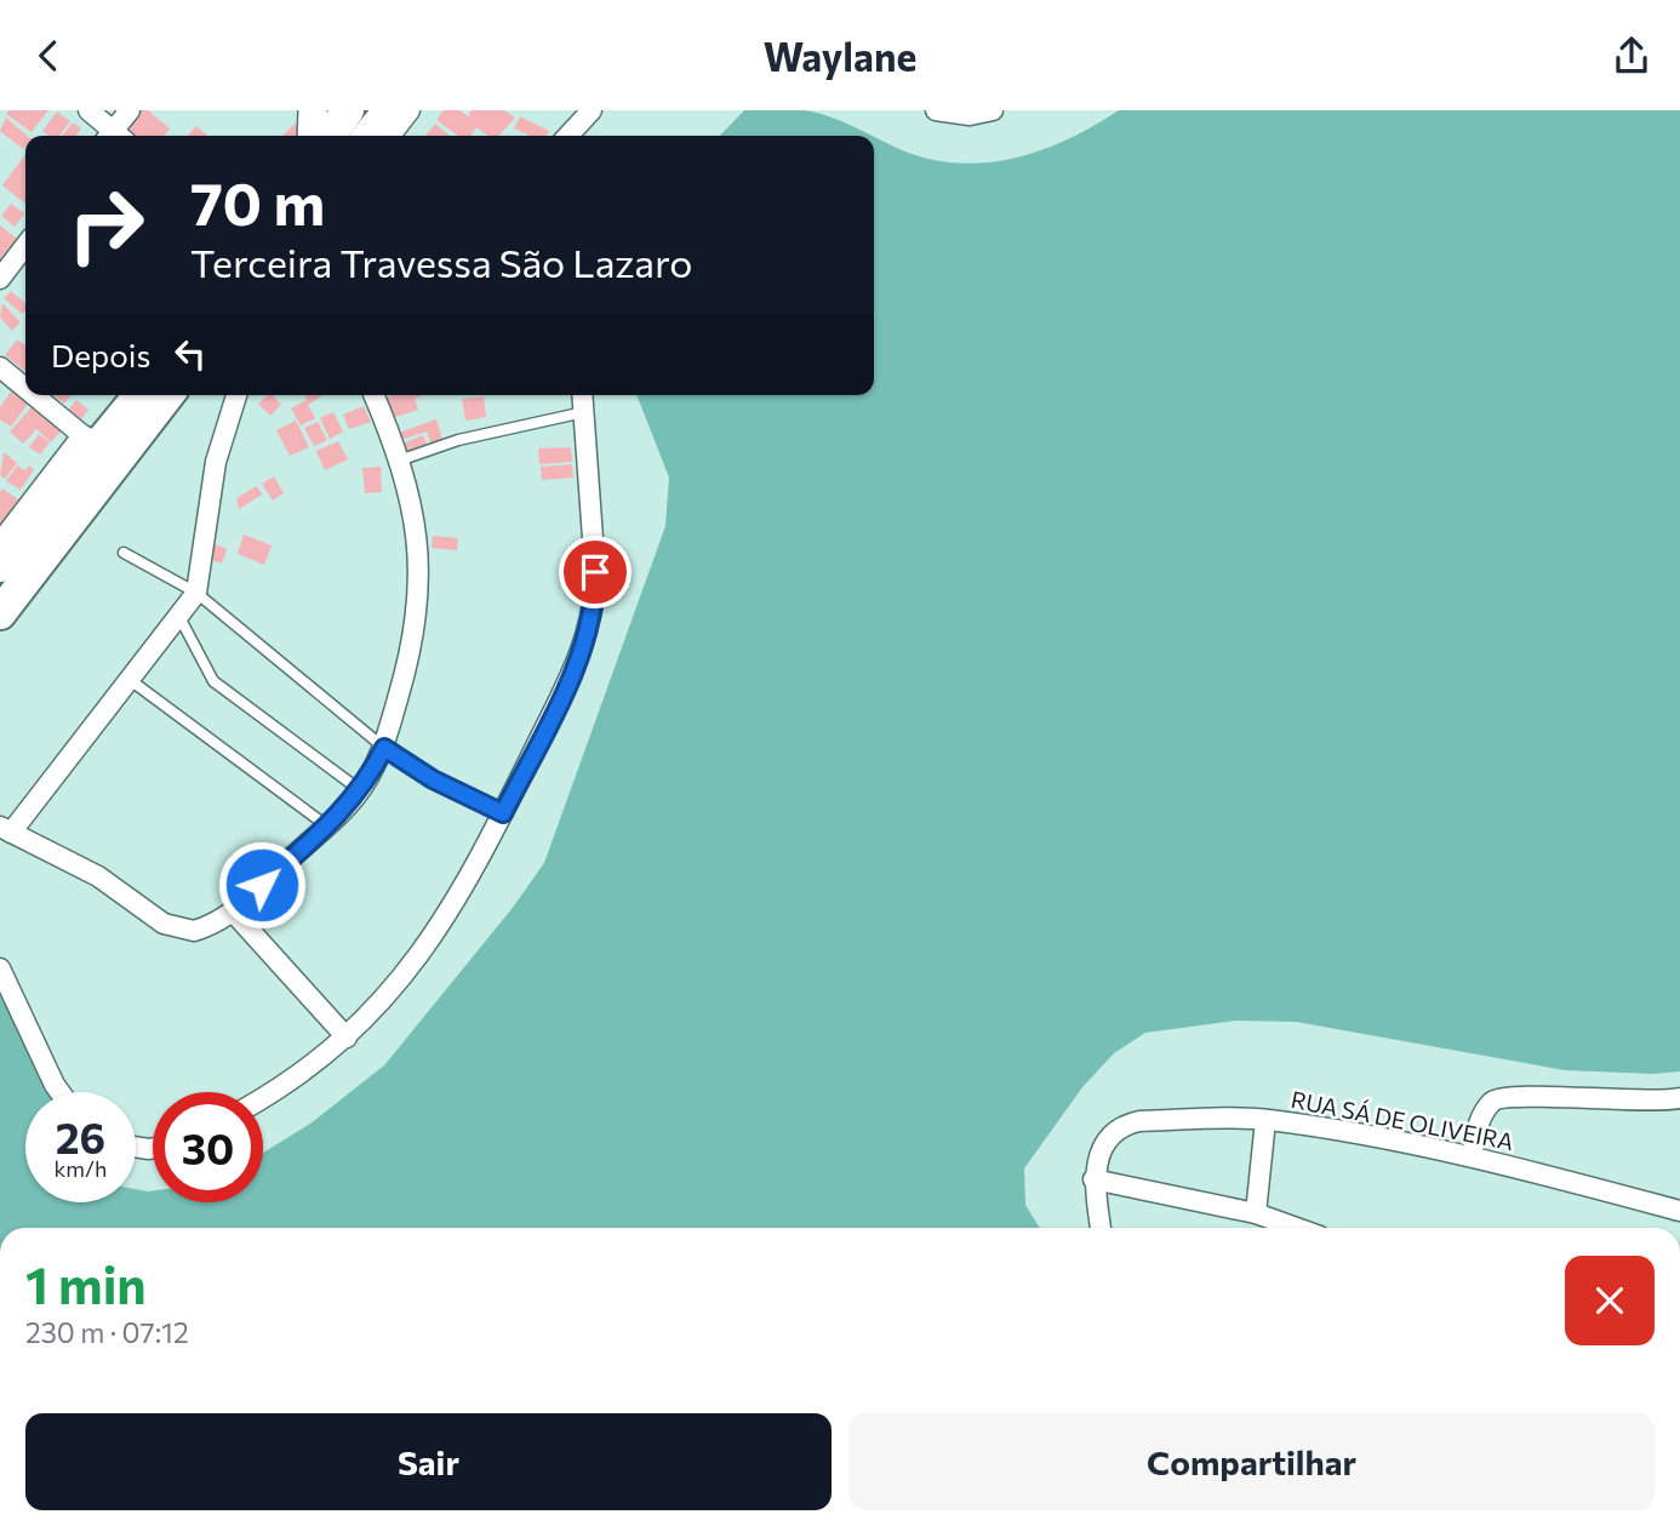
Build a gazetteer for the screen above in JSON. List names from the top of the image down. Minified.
{"streets":{"street":["RUA SÁ DE OLIVEIRA"]},"page":{"header":"Waylane","turn":["70 m","Terceira Travessa São Lazaro"],"then":"Depois","speed":"26 km/h","limit":"30","heading":["1 min","230 m · 07:12"],"buttons":["Sair","Compartilhar"]}}
